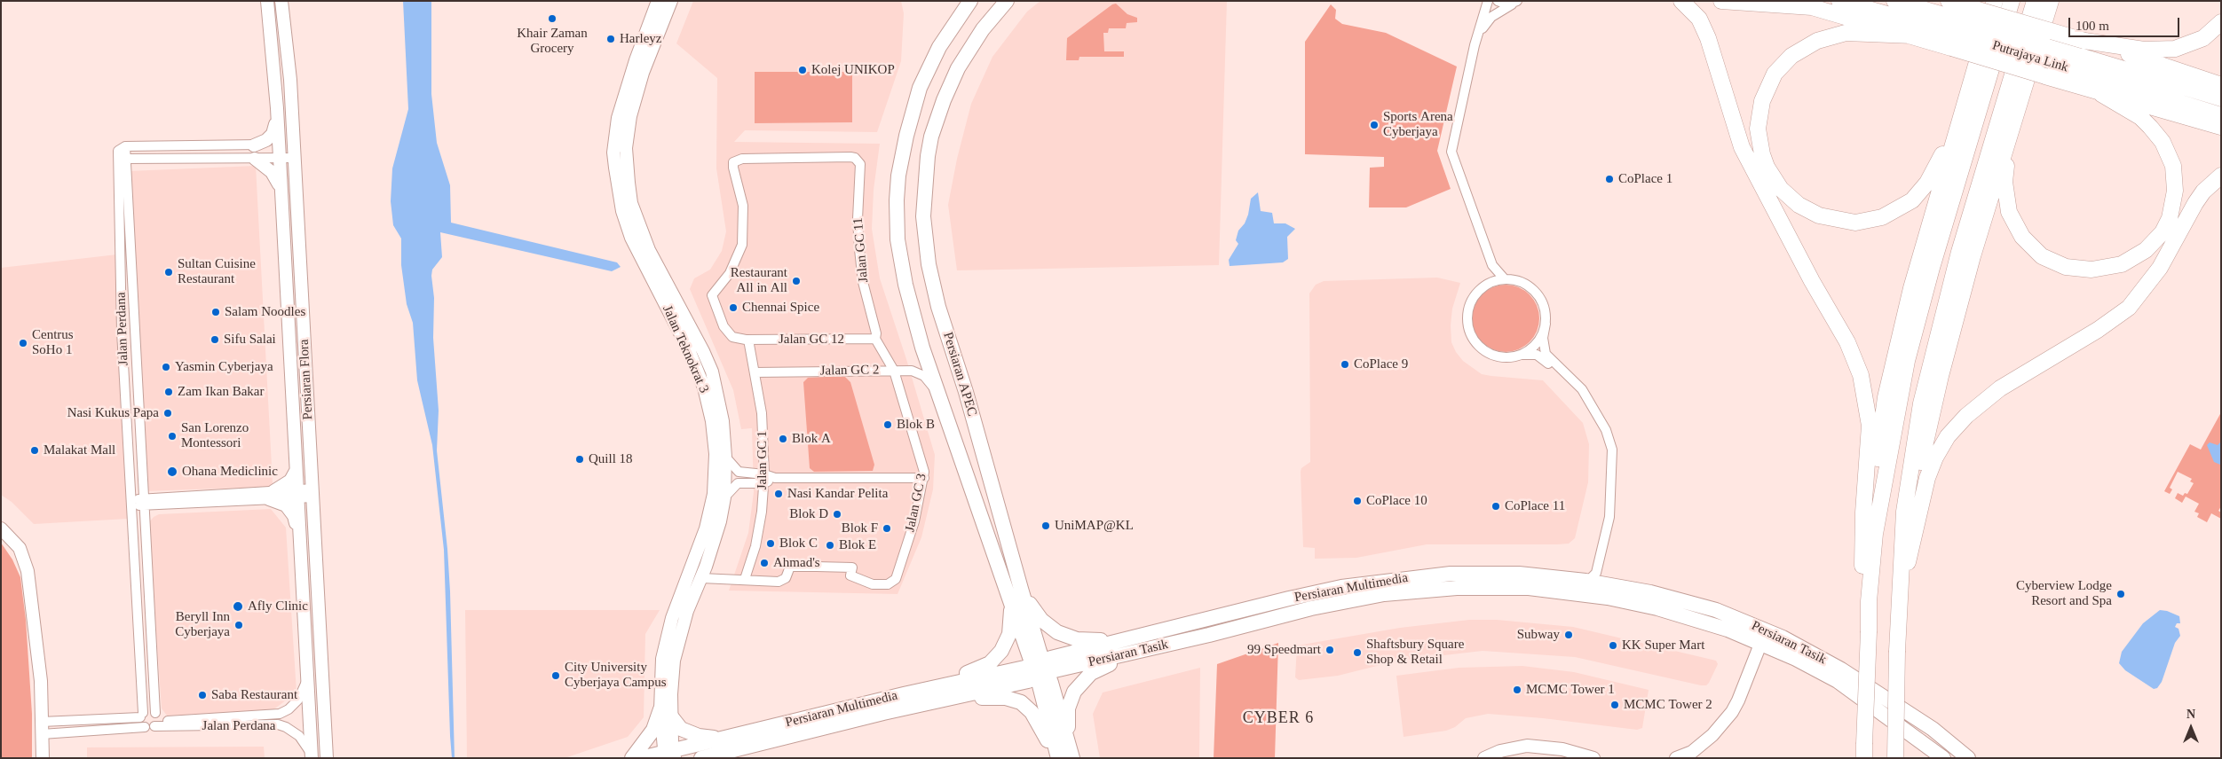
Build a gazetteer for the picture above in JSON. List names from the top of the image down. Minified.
{"streets":{"highway":["Putrajaya Link"],"main road":["Jalan Teknokrat 3","Persiaran APEC","Persiaran Flora","Persiaran Multimedia","Persiaran Tasik"],"street":["Jalan GC 11","Jalan Perdana","Jalan GC 12","Jalan GC 2","Jalan GC 1","Jalan GC 3"]},"crossings":[["Jalan GC 11","Jalan GC 12"],["Jalan GC 11","Jalan GC 1"],["Jalan GC 11","Jalan GC 3"],["Jalan Perdana","Persiaran Flora"],["Jalan GC 12","Jalan GC 1"],["Jalan GC 12","Jalan GC 3"],["Jalan Teknokrat 3","Persiaran Multimedia"],["Jalan GC 2","Jalan GC 1"],["Jalan GC 2","Jalan GC 3"],["Persiaran APEC","Persiaran Multimedia"],["Persiaran APEC","Persiaran Tasik"],["Jalan GC 1","Jalan GC 3"],["Persiaran Multimedia","Persiaran Tasik"]],"districts":["CYBER 6"],"places":["Khair Zaman Grocery","Harleyz","Kolej UNIKOP","Sports Arena Cyberjaya","CoPlace 1","Sultan Cuisine Restaurant","Restaurant All in All","Chennai Spice","Salam Noodles","Sifu Salai","Centrus SoHo 1","CoPlace 9","Yasmin Cyberjaya","Zam Ikan Bakar","Nasi Kukus Papa","Blok B","San Lorenzo Montessori","Blok A","Malakat Mall","Quill 18","Ohana Mediclinic","Nasi Kandar Pelita","CoPlace 10","CoPlace 11","Blok D","UniMAP@KL","Blok F","Blok C","Blok E","Ahmad's","Cyberview Lodge Resort and Spa","Afly Clinic","Beryll Inn Cyberjaya","Subway","KK Super Mart","99 Speedmart","Shaftsbury Square Shop & Retail","City University Cyberjaya Campus","MCMC Tower 1","Saba Restaurant","MCMC Tower 2"],"scale_bar":"100 m","north":"top"}
